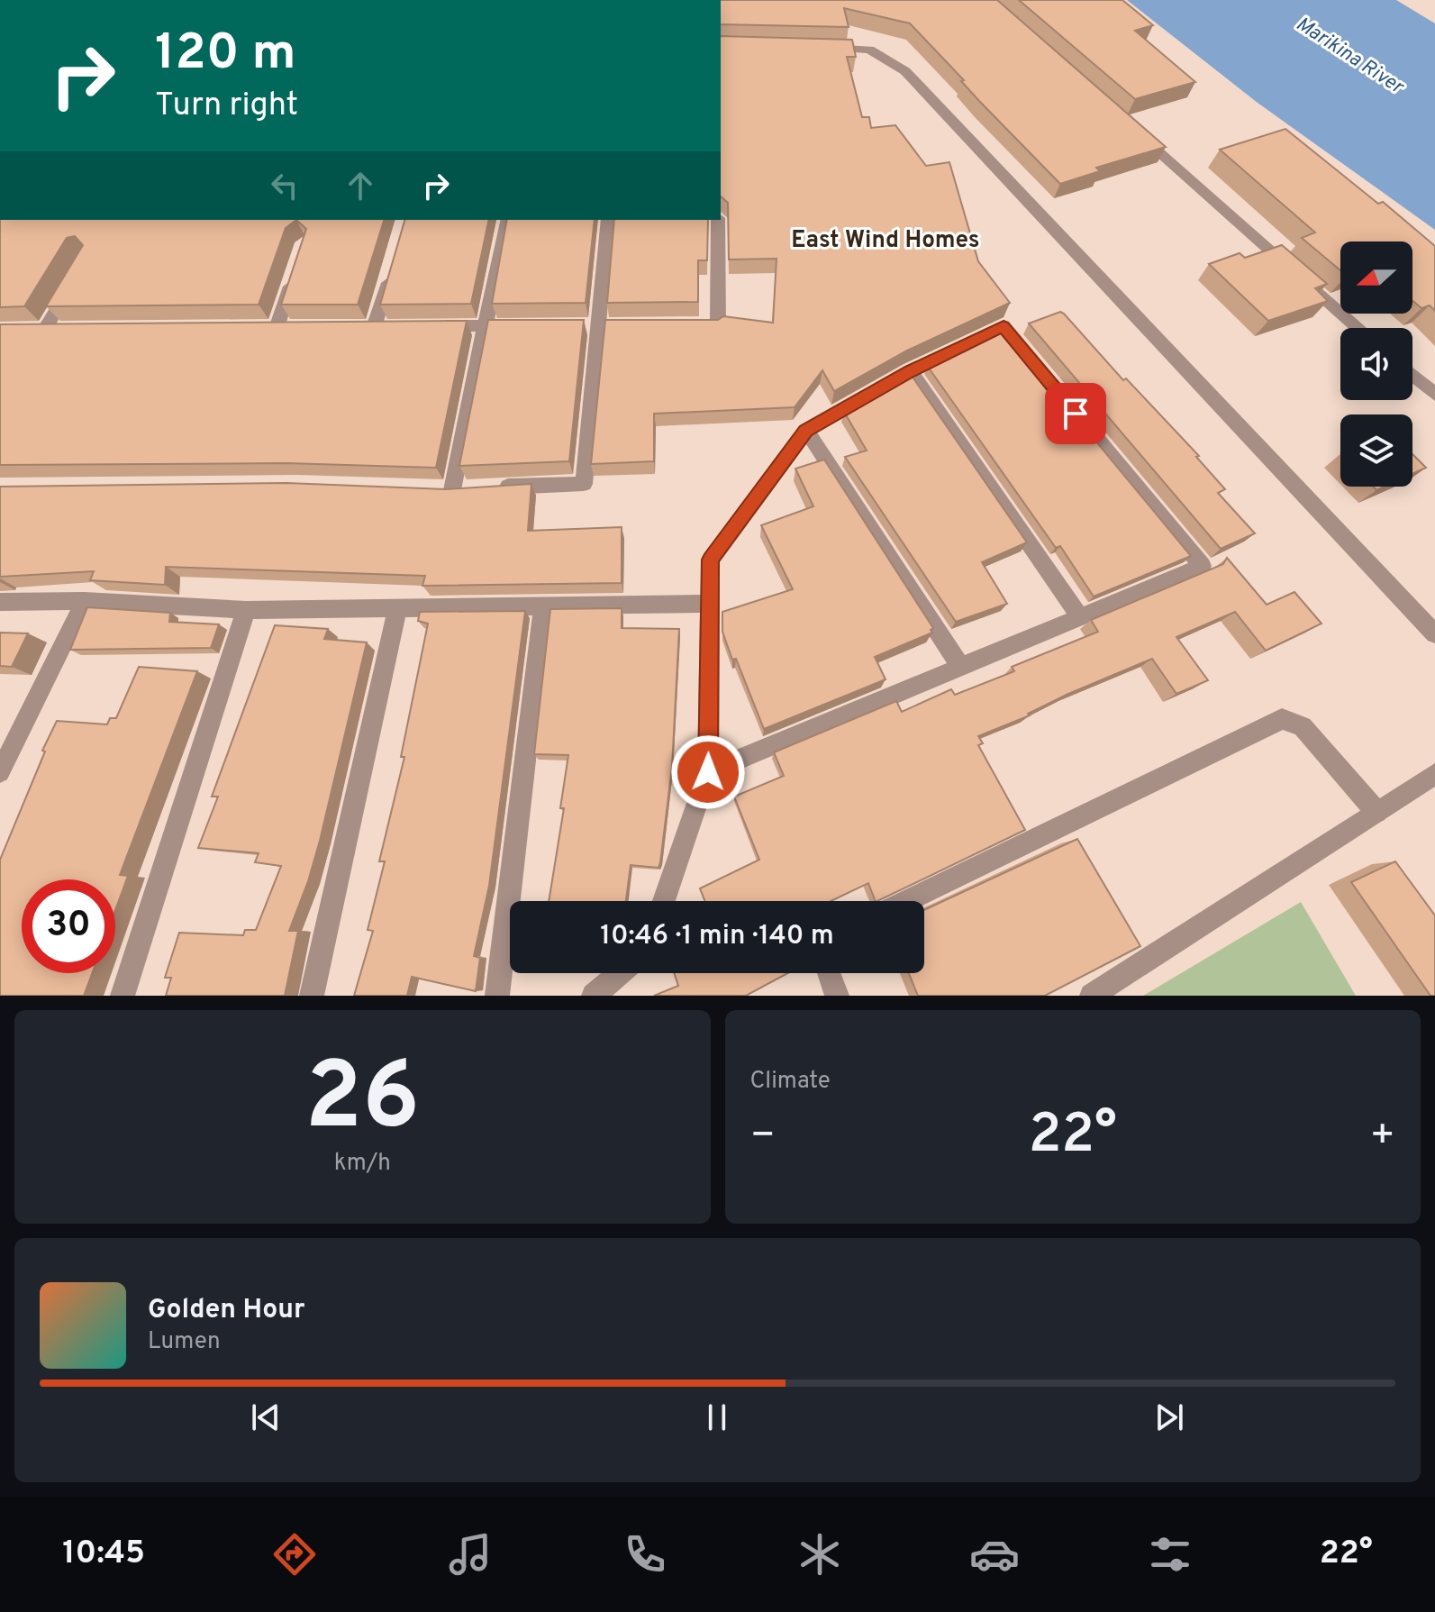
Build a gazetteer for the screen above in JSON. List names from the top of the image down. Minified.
{"districts":["East Wind Homes"],"water":["Marikina River"],"north":"left","page":{"turn":["120 m","Turn right"],"limit":"30","trip":"10:46 · 1 min · 140 m","tile":[["26","km/h"],"Climate"],"heat":["−","22°","+"],"song":["Golden Hour","Lumen"],"tabs":["10:45","22°"]}}
